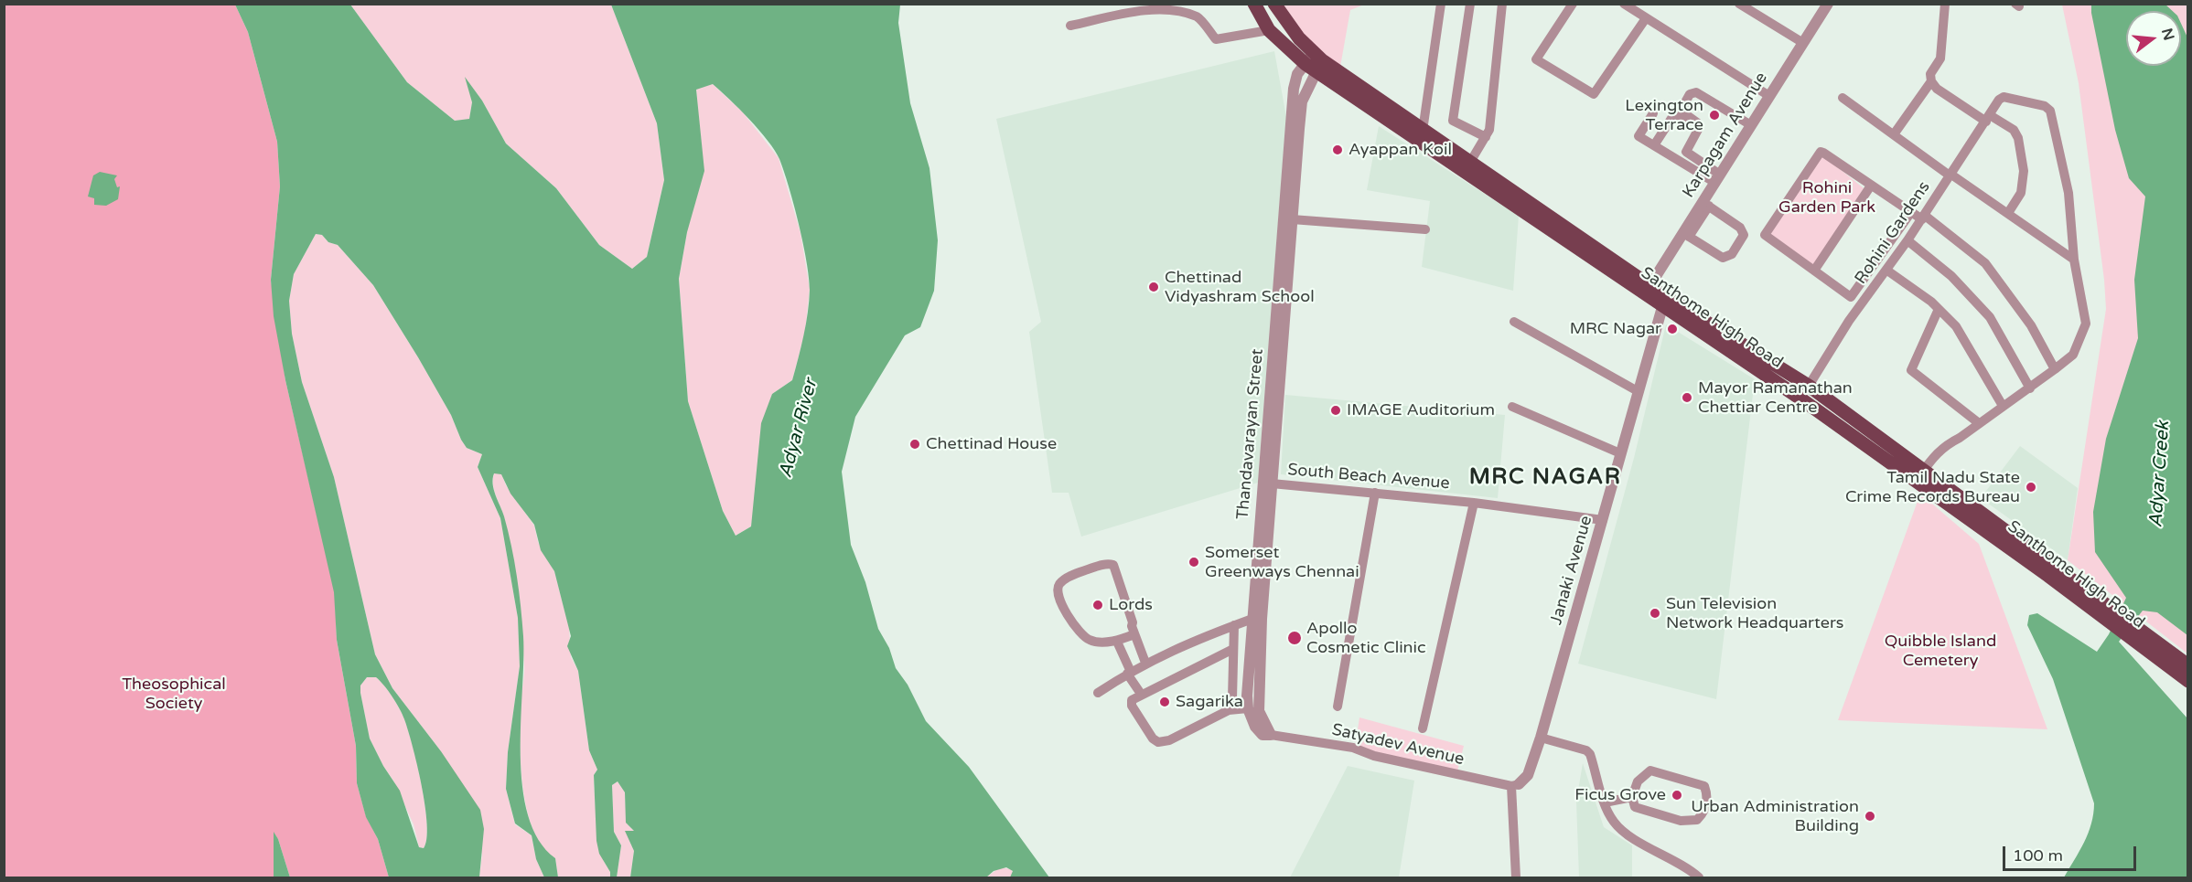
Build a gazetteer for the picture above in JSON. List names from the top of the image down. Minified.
{"streets":{"main road":["Santhome High Road"],"street":["Karpagam Avenue","Rohini Gardens","Thandavarayan Street","South Beach Avenue","Janaki Avenue","Satyadev Avenue"]},"crossings":[["Karpagam Avenue","Santhome High Road"],["Rohini Gardens","Santhome High Road"],["Santhome High Road","Thandavarayan Street"],["Santhome High Road","Janaki Avenue"],["Thandavarayan Street","South Beach Avenue"],["Thandavarayan Street","Satyadev Avenue"],["South Beach Avenue","Janaki Avenue"],["Janaki Avenue","Satyadev Avenue"]],"districts":["MRC NAGAR"],"water":["Adyar River","Adyar Creek"],"parks":["Rohini Garden Park","Quibble Island Cemetery","Theosophical Society"],"places":["Lexington Terrace","Ayappan Koil","Chettinad Vidyashram School","MRC Nagar","Mayor Ramanathan Chettiar Centre","IMAGE Auditorium","Chettinad House","Tamil Nadu State Crime Records Bureau","Somerset Greenways Chennai","Lords","Sun Television Network Headquarters","Apollo Cosmetic Clinic","Sagarika","Ficus Grove","Urban Administration Building"],"scale_bar":"100 m","north":"right"}
